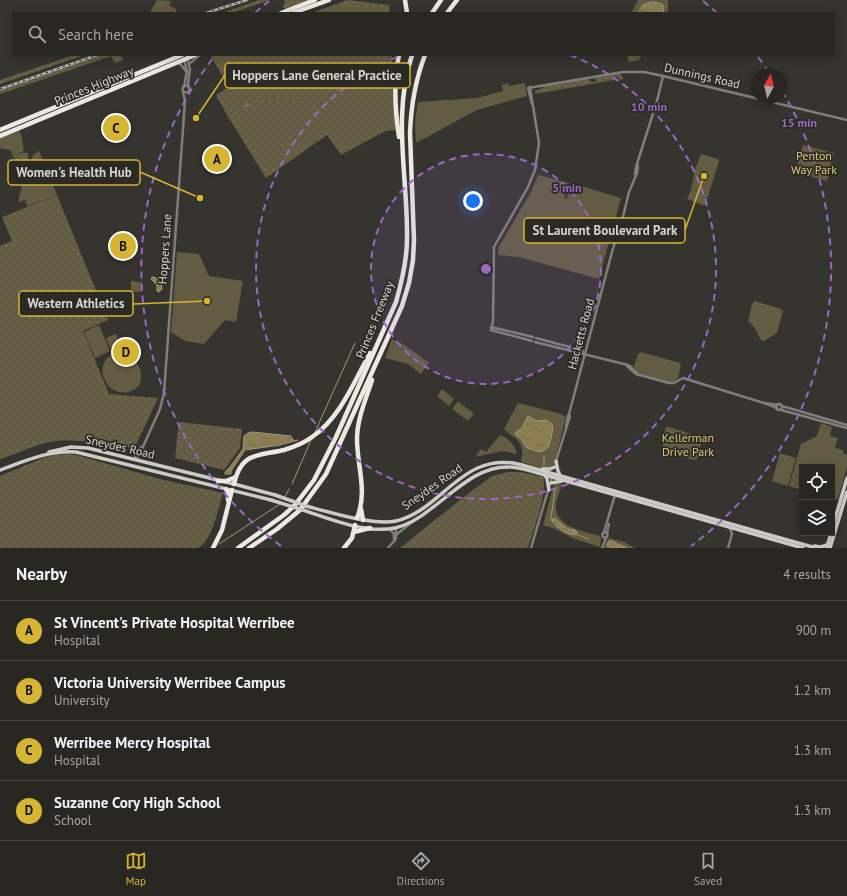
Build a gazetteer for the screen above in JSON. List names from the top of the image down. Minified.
{"streets":{"highway":["Princes Highway","Princes Freeway"],"main road":["Sneydes Road"],"street":["Dunnings Road","Hoppers Lane","Hacketts Road"]},"crossings":[["Dunnings Road","Hacketts Road"],["Hoppers Lane","Sneydes Road"],["Hacketts Road","Sneydes Road"]],"parks":["Penton Way Park","Kellerman Drive Park"],"places":["Hoppers Lane General Practice","St Laurent Boulevard Park","Women's Health Hub","Western Athletics"],"north":"top","page":{"search":"Search here","pins":["C","A","B","D"],"heading":["Nearby","4 results"],"list":[{"mark":"A","name":"St Vincent's Private Hospital Werribee","note":"Hospital","value":"900 m"},{"mark":"B","name":"Victoria University Werribee Campus","note":"University","value":"1.2 km"},{"mark":"C","name":"Werribee Mercy Hospital","note":"Hospital","value":"1.3 km"},{"mark":"D","name":"Suzanne Cory High School","note":"School","value":"1.3 km"}],"nav":["Map","Directions","Saved"]},"rings":["10 min","15 min","5 min"]}
